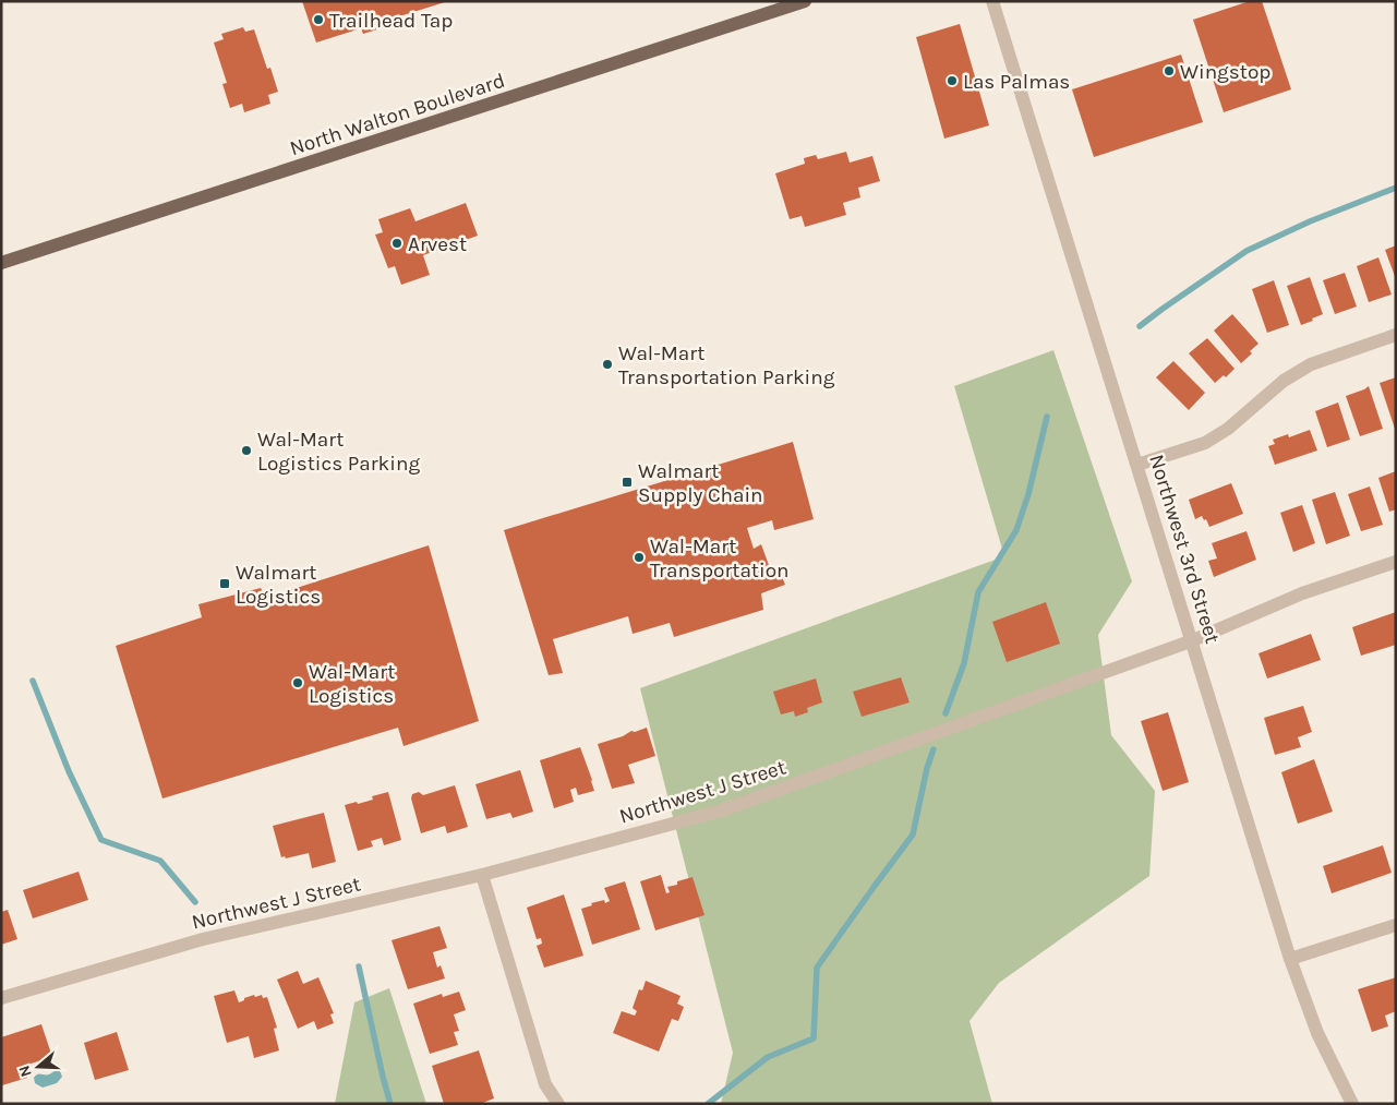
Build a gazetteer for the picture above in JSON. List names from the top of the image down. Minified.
{"streets":{"main road":["North Walton Boulevard"],"street":["Northwest 3rd Street","Northwest J Street"]},"crossings":[["Northwest 3rd Street","Northwest J Street"]],"places":{"other":["Trailhead Tap","Wingstop","Las Palmas","Arvest","Wal-Mart Transportation Parking","Wal-Mart Logistics Parking","Wal-Mart Transportation","Wal-Mart Logistics"],"transit":["Walmart Supply Chain","Walmart Logistics"]},"north":"left"}
